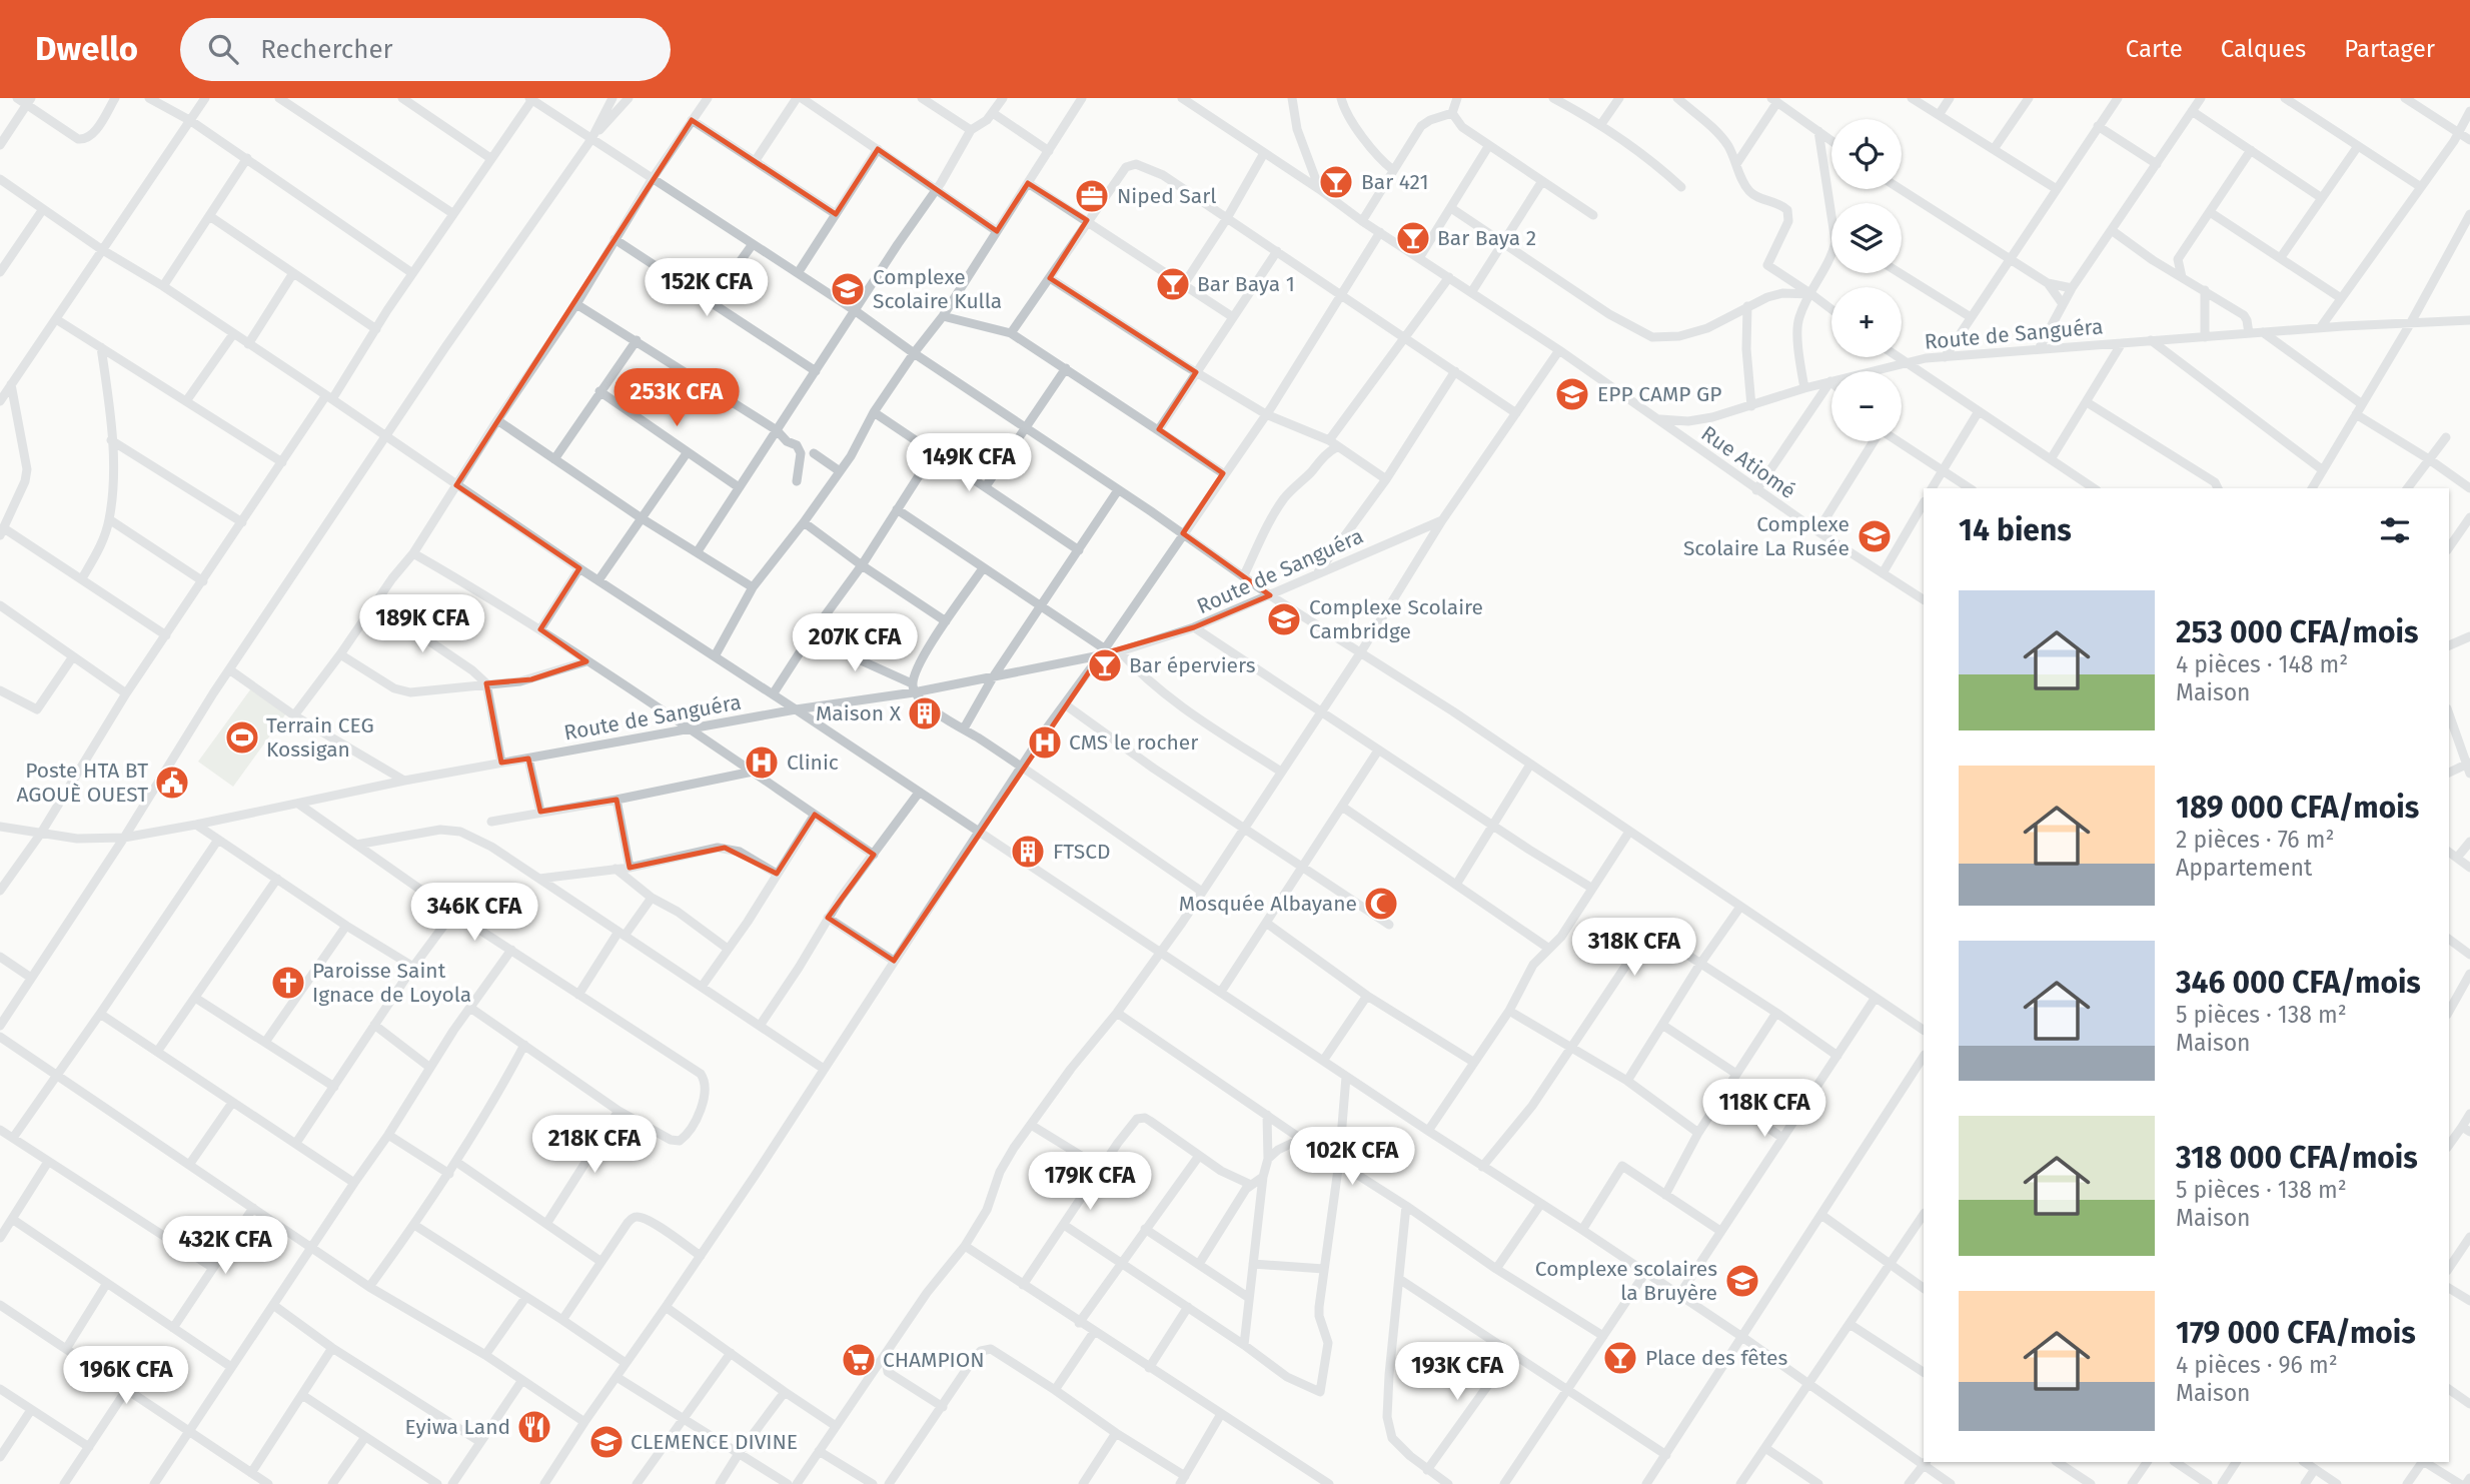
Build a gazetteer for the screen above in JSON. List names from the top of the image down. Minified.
{"streets":{"street":["Route de Sanguéra","Rue Atiomé"]},"crossings":[["Route de Sanguéra","Rue Atiomé"]],"places":{"bar":["Bar 421","Bar Baya 2","Bar Baya 1","Bar éperviers","Place des fêtes"],"office":["Niped Sarl"],"school or university":["Complexe Scolaire Kulla","EPP CAMP GP","Complexe Scolaire La Rusée","Complexe Scolaire Cambridge","Complexe scolaires la Bruyère","CLEMENCE DIVINE"],"building":["Maison X","FTSCD"],"sports":["Terrain CEG Kossigan"],"hospital":["CMS le rocher","Clinic"],"public building":["Poste HTA BT AGOUÈ OUEST"],"mosque":["Mosquée Albayane"],"church":["Paroisse Saint Ignace de Loyola"],"supermarket":["CHAMPION"],"restaurant":["Eyiwa Land"]},"page":{"header":"Dwello","search":"Rechercher","nav":["Carte","Calques","Partager"],"map_buttons":["+","−"],"price":["152K CFA","253K CFA","149K CFA","189K CFA","207K CFA","346K CFA","318K CFA","118K CFA","218K CFA","102K CFA","179K CFA","432K CFA","193K CFA","196K CFA"],"heading":"14 biens","list":[{"name":"253 000 CFA/mois","note":"4 pièces · 148 m² · Maison"},{"name":"189 000 CFA/mois","note":"2 pièces · 76 m² · Appartement"},{"name":"346 000 CFA/mois","note":"5 pièces · 138 m² · Maison"},{"name":"318 000 CFA/mois","note":"5 pièces · 138 m² · Maison"},{"name":"179 000 CFA/mois","note":"4 pièces · 96 m² · Maison"}]}}
